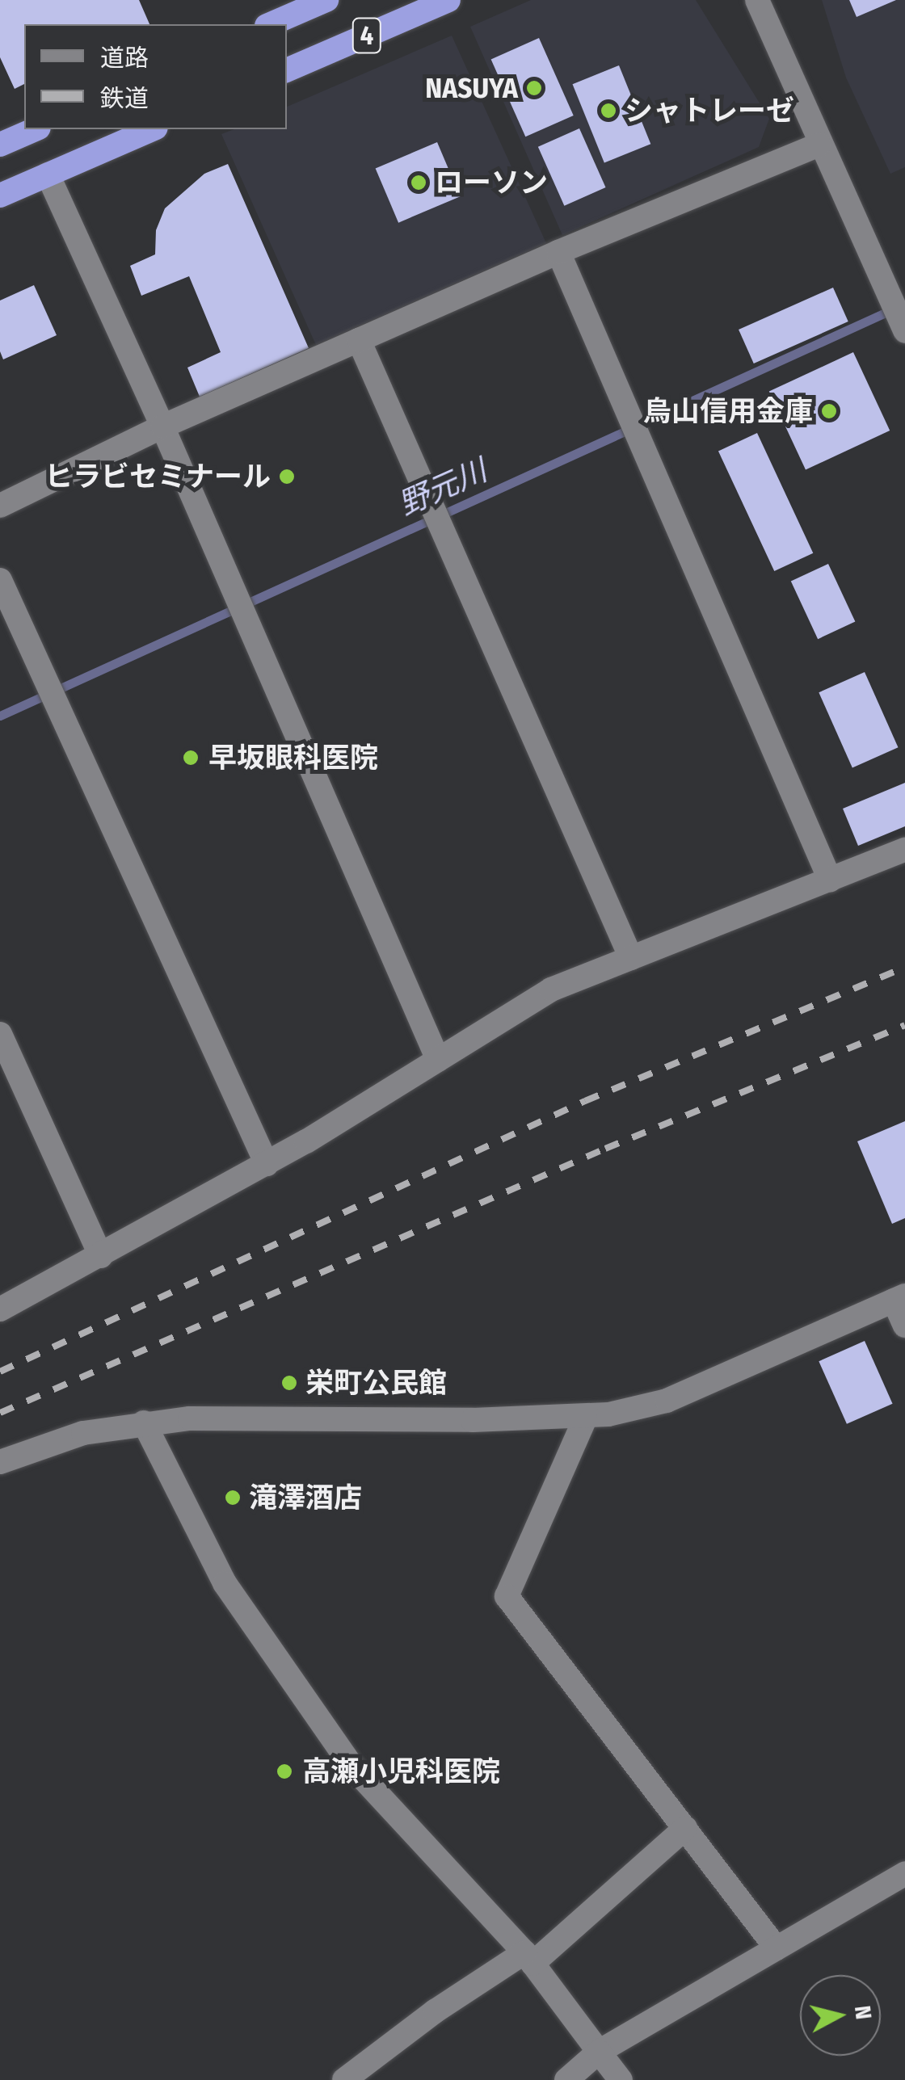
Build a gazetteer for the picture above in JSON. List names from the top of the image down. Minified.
{"streets":{"highway":["4"]},"water":["野元川"],"places":["NASUYA","シャトレーゼ","ローソン","烏山信用金庫","ヒラビセミナール","早坂眼科医院","栄町公民館","滝澤酒店","高瀬小児科医院"],"legend":["道路","鉄道"],"north":"right"}
